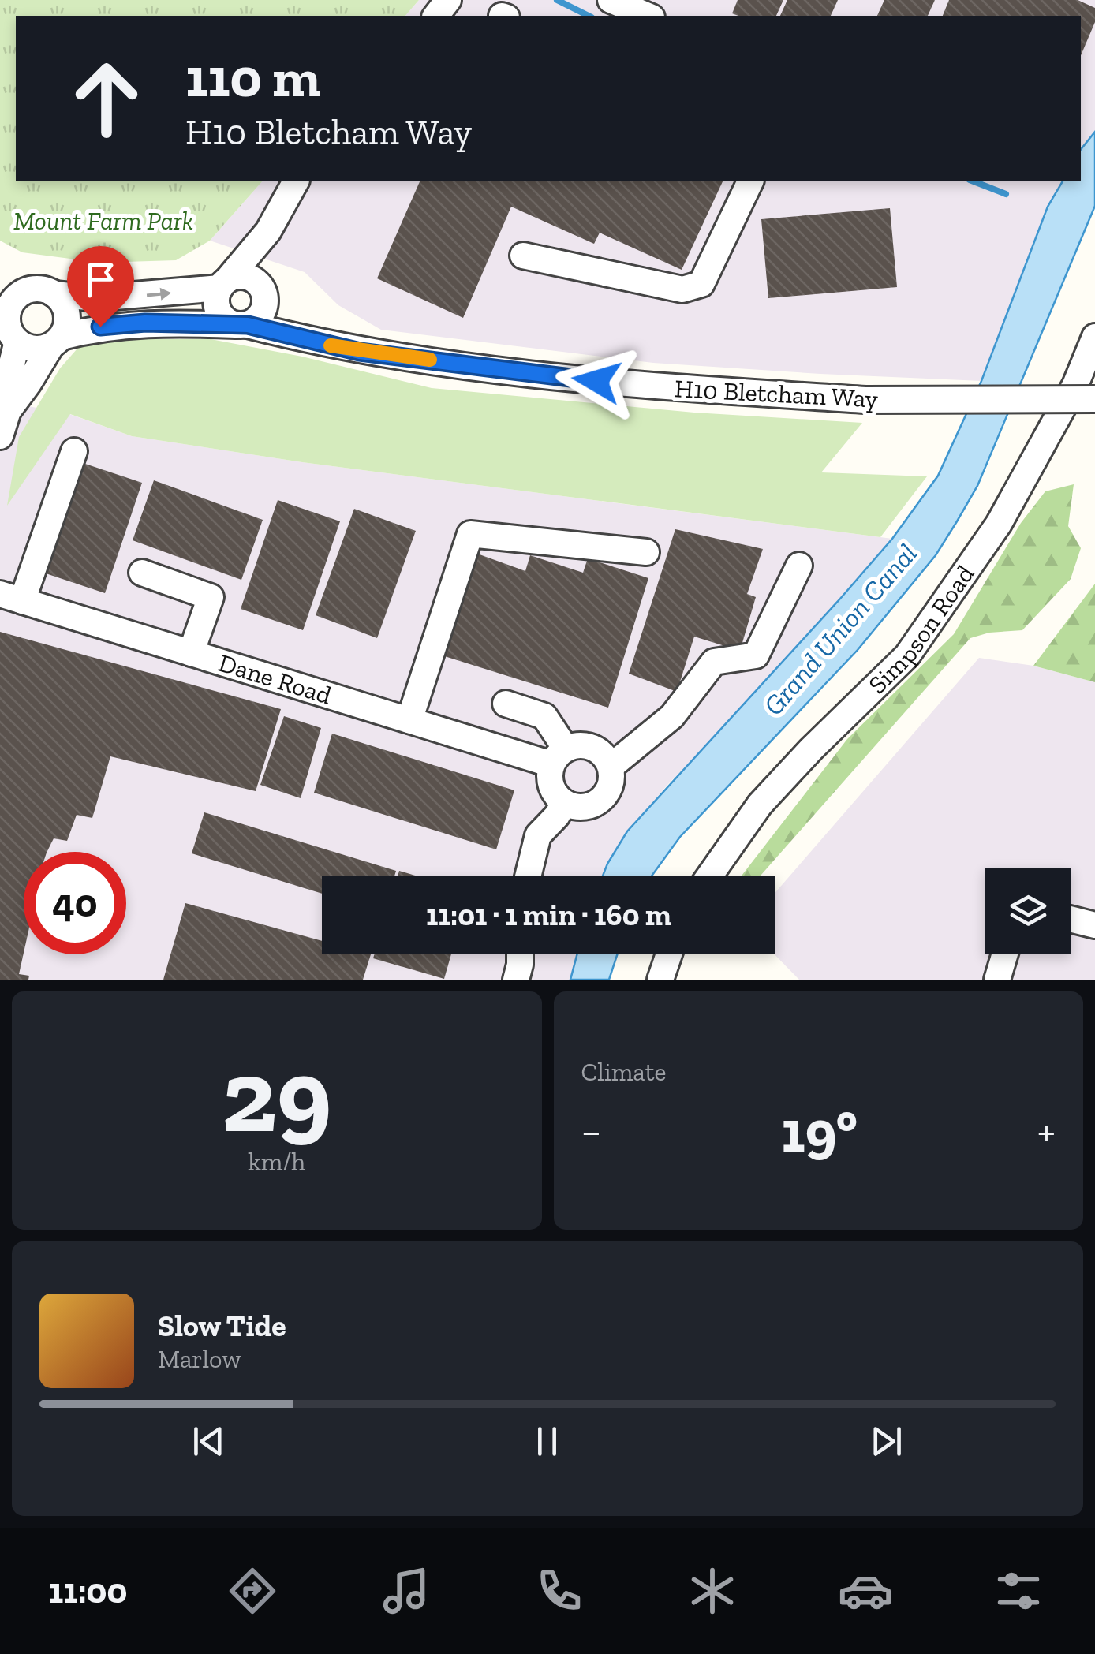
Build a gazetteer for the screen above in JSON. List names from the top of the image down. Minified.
{"streets":{"street":["H10 Bletcham Way","Simpson Road","Dane Road"]},"water":["Grand Union Canal"],"parks":["Mount Farm Park"],"page":{"turn":["110 m","H10 Bletcham Way"],"limit":"40","trip":"11:01 · 1 min · 160 m","tile":[["29","km/h"],"Climate"],"heat":["−","19°","+"],"song":["Slow Tide","Marlow"],"tabs":"11:00"}}
